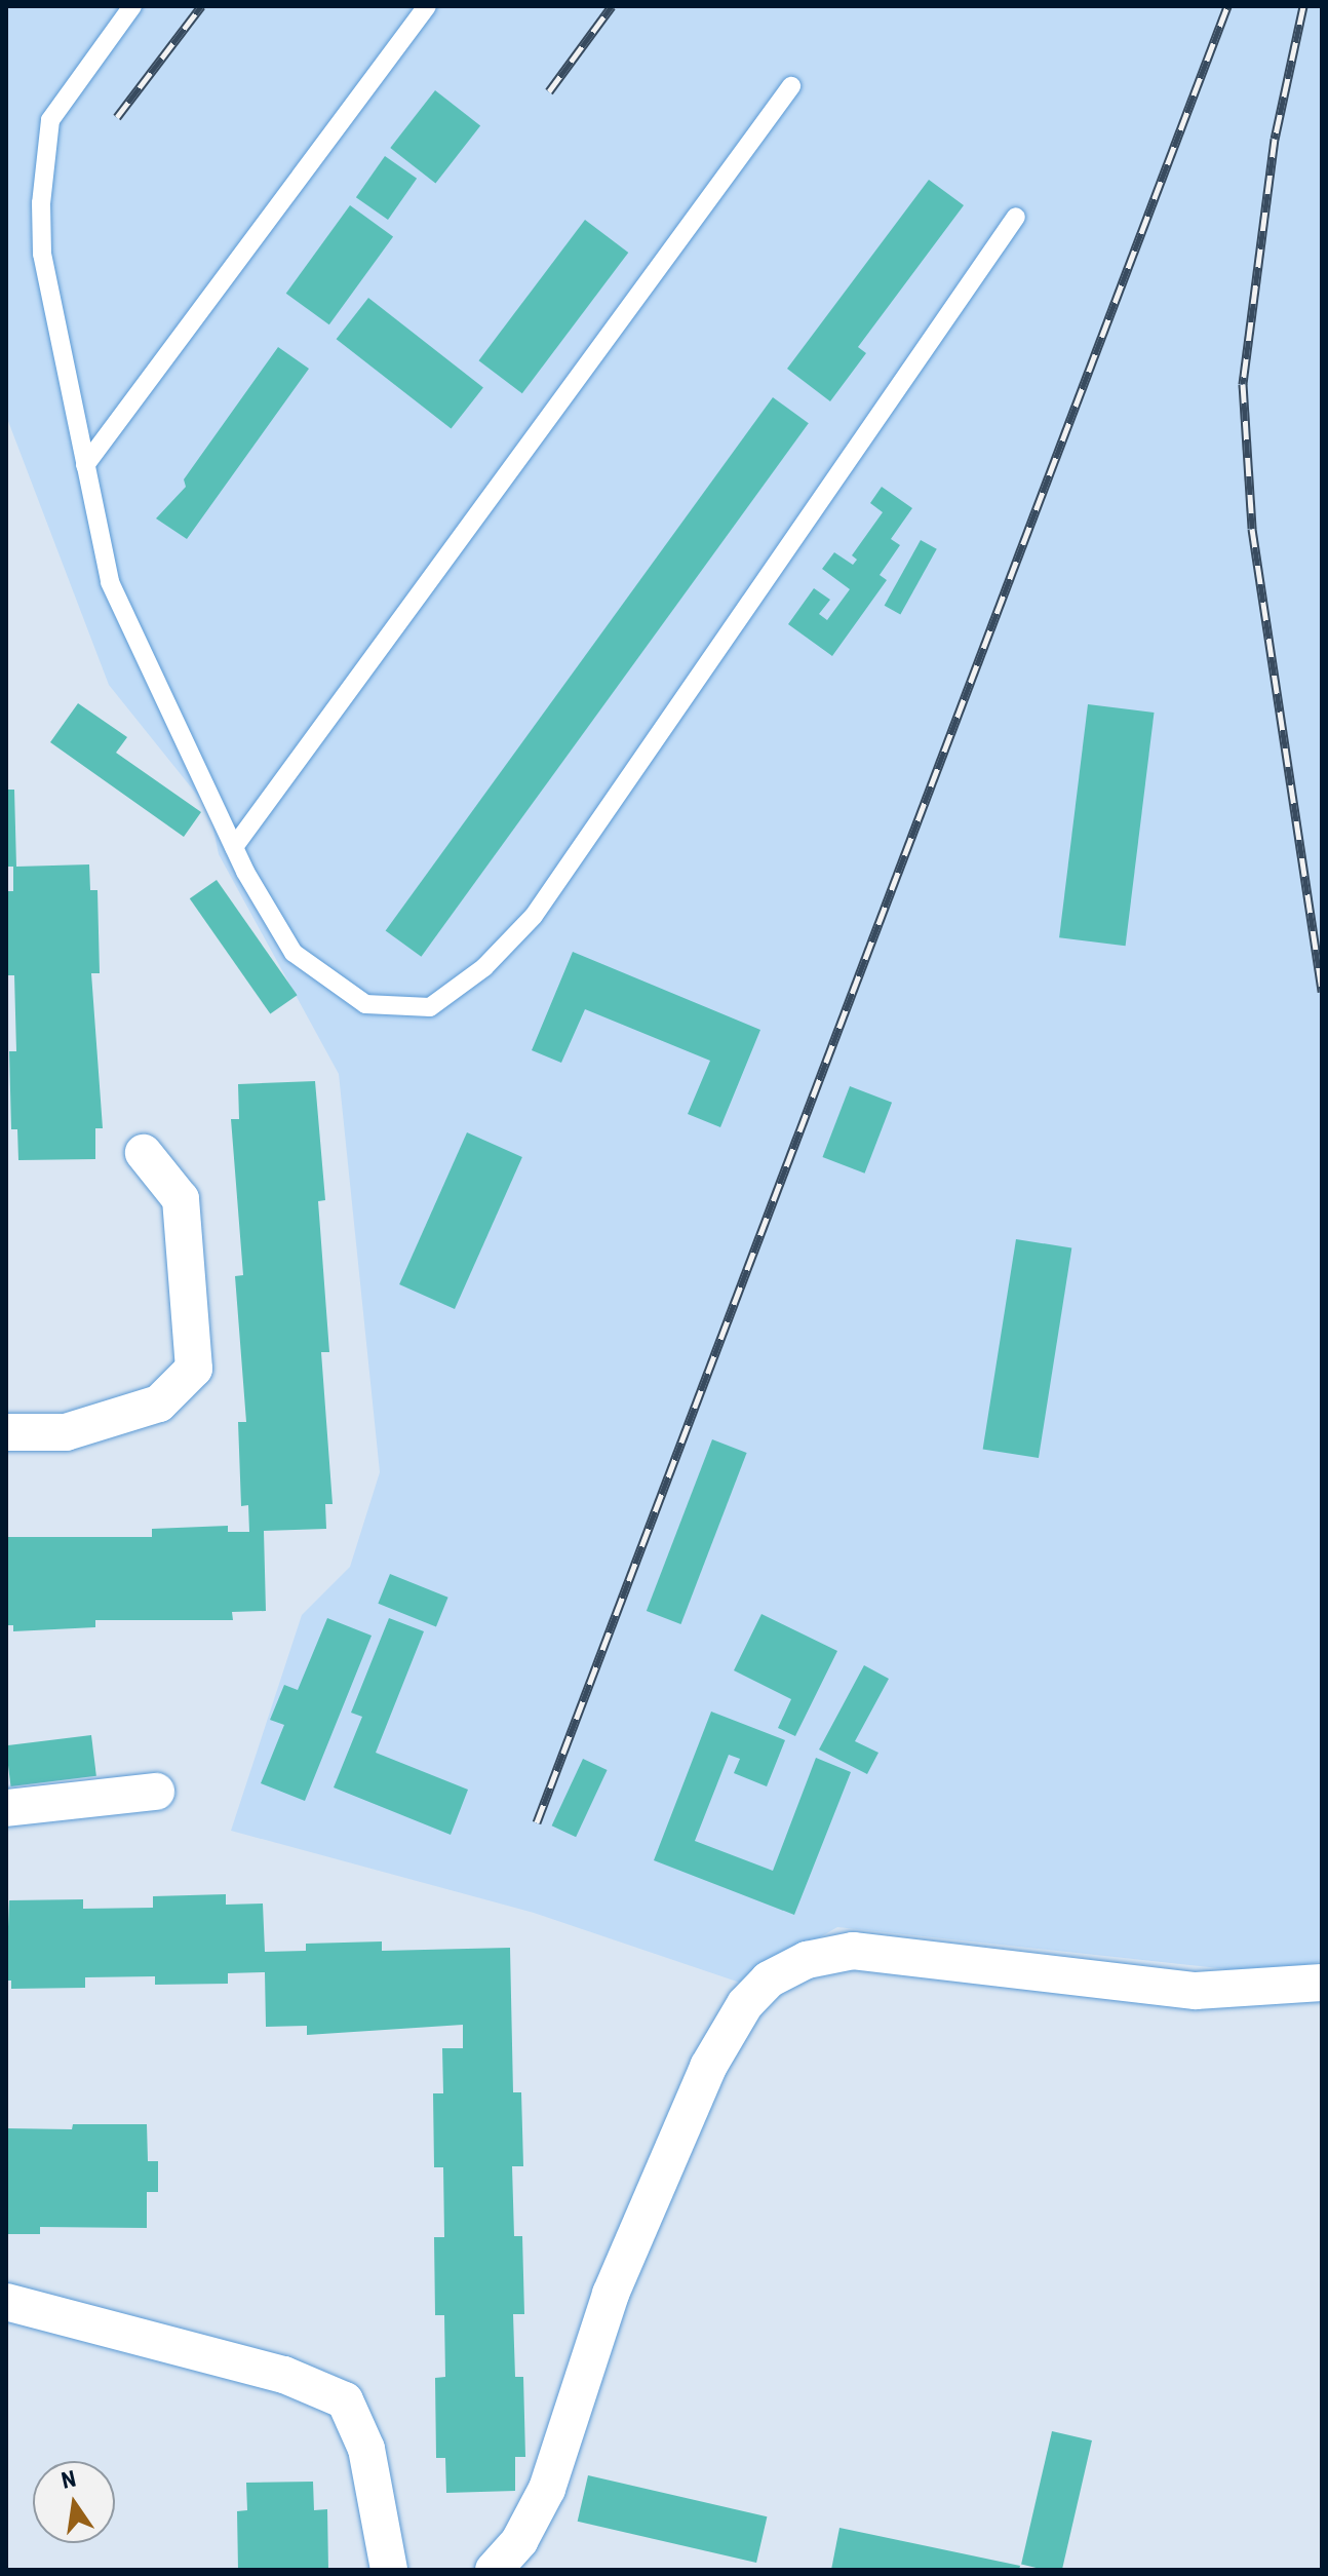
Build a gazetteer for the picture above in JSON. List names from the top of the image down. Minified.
{"north":"top"}
